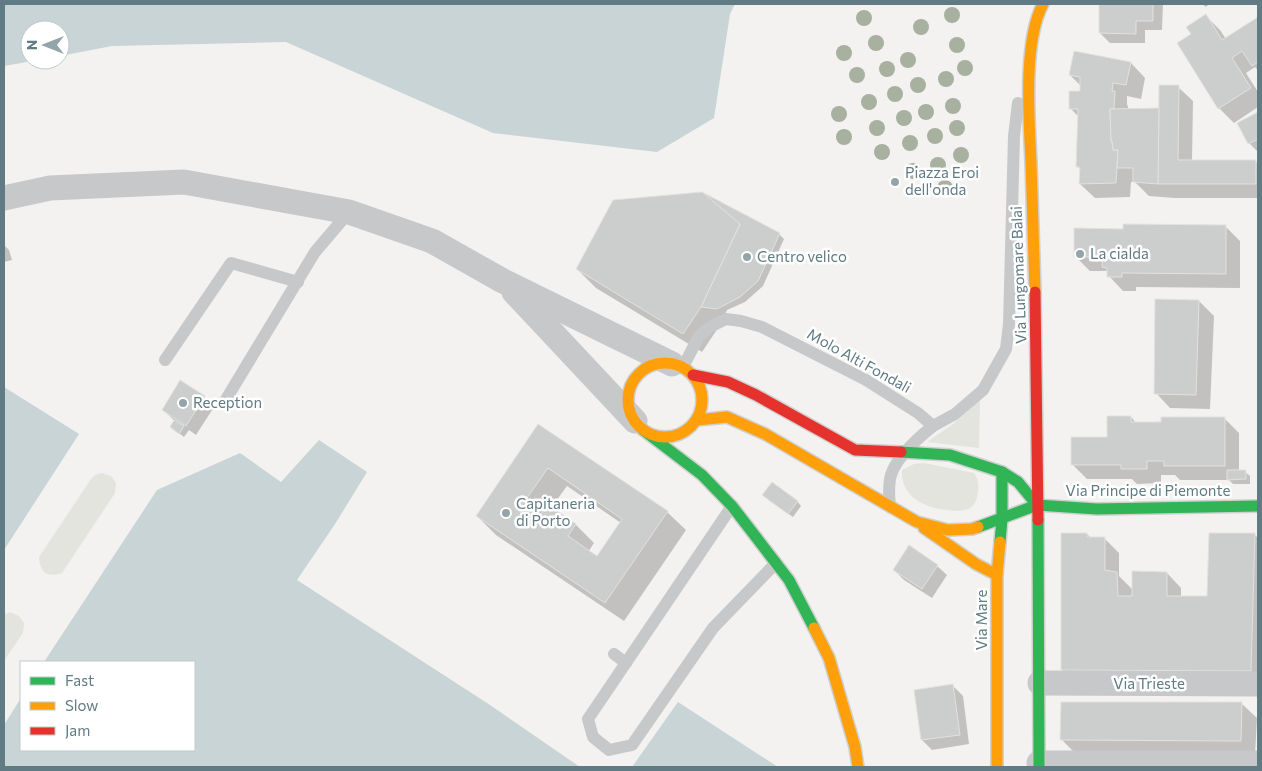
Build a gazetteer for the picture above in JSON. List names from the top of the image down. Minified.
{"streets":{"street":["Via Lungomare Balai","Via Principe di Piemonte","Via Mare","Via Trieste"],"lane":["Molo Alti Fondali"]},"crossings":[["Via Lungomare Balai","Molo Alti Fondali"],["Via Lungomare Balai","Via Principe di Piemonte"]],"places":["Piazza Eroi dell'onda","La cialda","Centro velico","Reception","Capitaneria di Porto"],"legend":["Fast","Slow","Jam"],"north":"left"}
